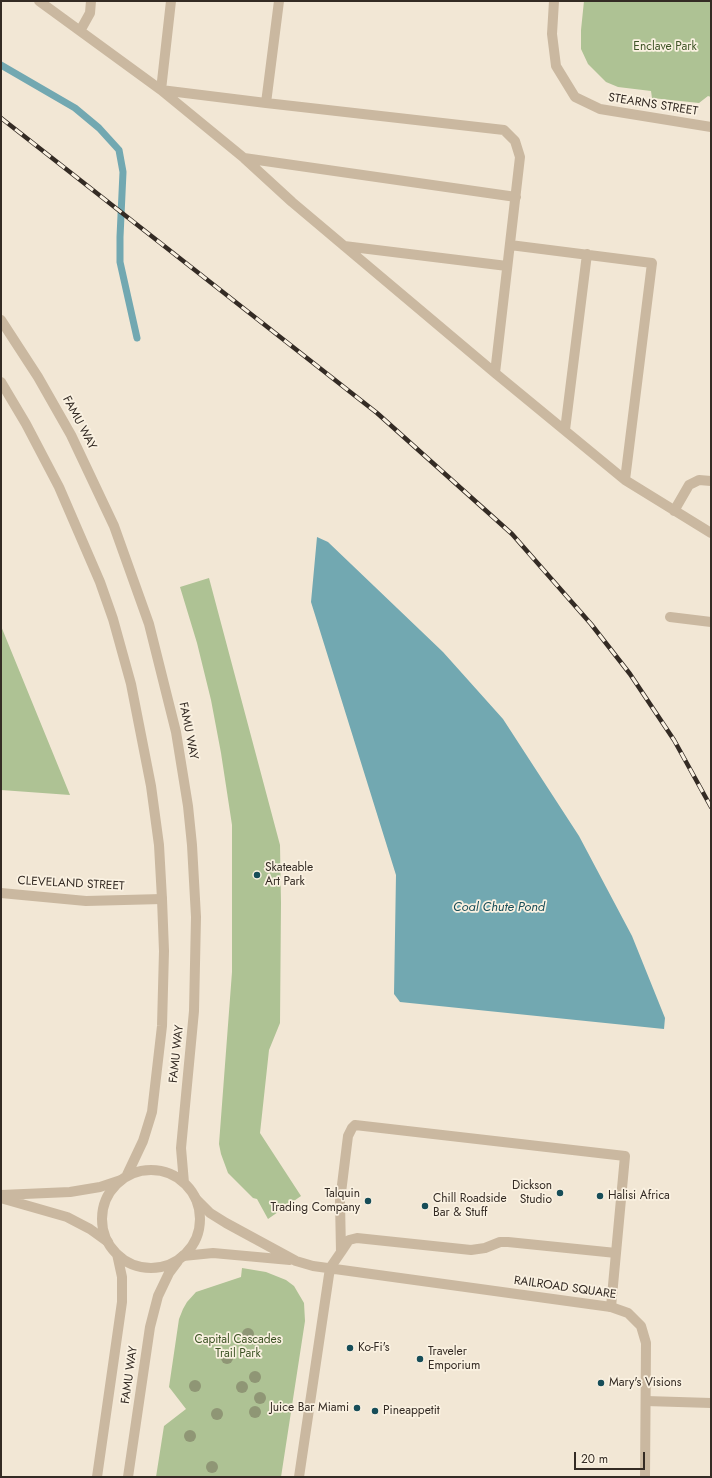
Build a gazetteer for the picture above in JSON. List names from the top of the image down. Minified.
{"streets":{"street":["STEARNS STREET","FAMU WAY","CLEVELAND STREET","RAILROAD SQUARE"]},"crossings":[["FAMU WAY","CLEVELAND STREET"],["FAMU WAY","RAILROAD SQUARE"]],"water":["Coal Chute Pond"],"parks":["Enclave Park","Capital Cascades Trail Park"],"places":["Skateable Art Park","Dickson Studio","Halisi Africa","Talquin Trading Company","Chill Roadside Bar & Stuff","Ko-Fi's","Traveler Emporium","Mary's Visions","Juice Bar Miami","Pineappetit"],"scale_bar":"20 m"}
